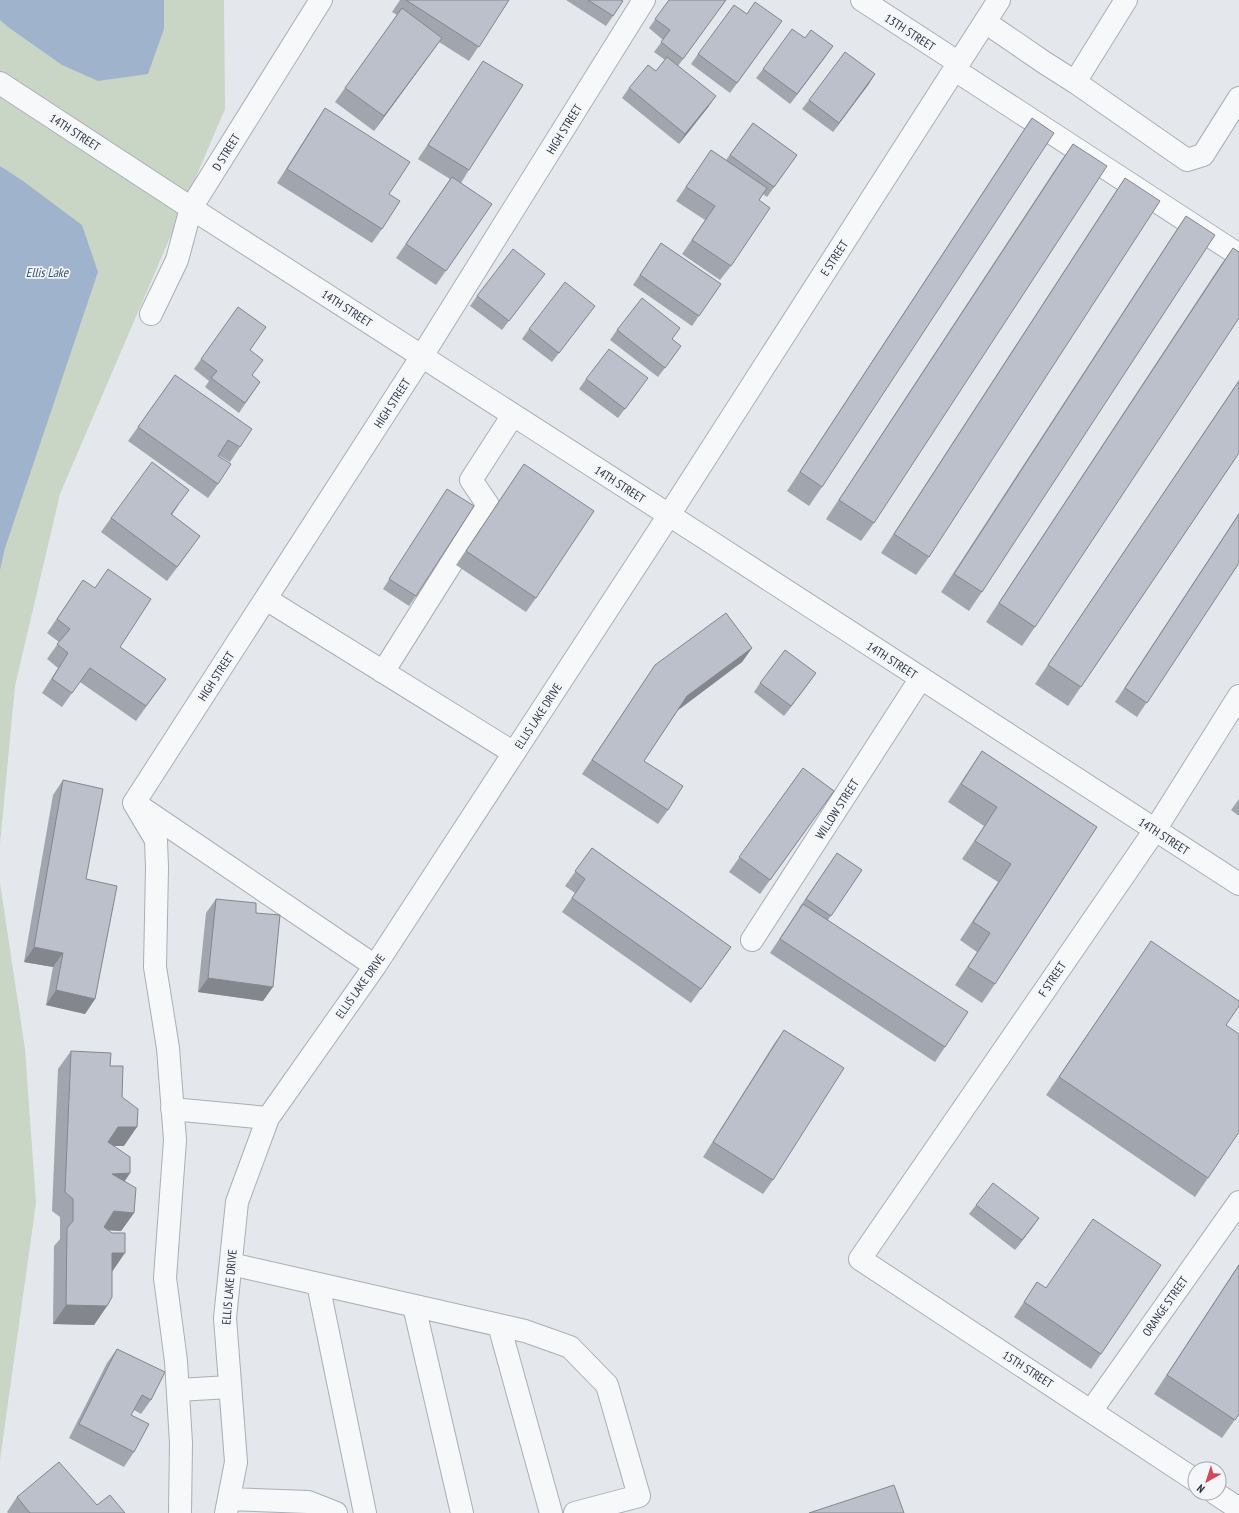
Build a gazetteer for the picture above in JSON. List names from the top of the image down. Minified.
{"streets":{"street":["13TH STREET","HIGH STREET","14TH STREET","D STREET","E STREET","ELLIS LAKE DRIVE","WILLOW STREET","F STREET","ORANGE STREET","15TH STREET"]},"crossings":[["13TH STREET","E STREET"],["HIGH STREET","14TH STREET"],["14TH STREET","D STREET"],["14TH STREET","E STREET"],["14TH STREET","ELLIS LAKE DRIVE"],["14TH STREET","WILLOW STREET"],["14TH STREET","F STREET"],["E STREET","ELLIS LAKE DRIVE"],["F STREET","15TH STREET"],["ORANGE STREET","15TH STREET"]],"water":["Ellis Lake"],"north":"bottom left"}
